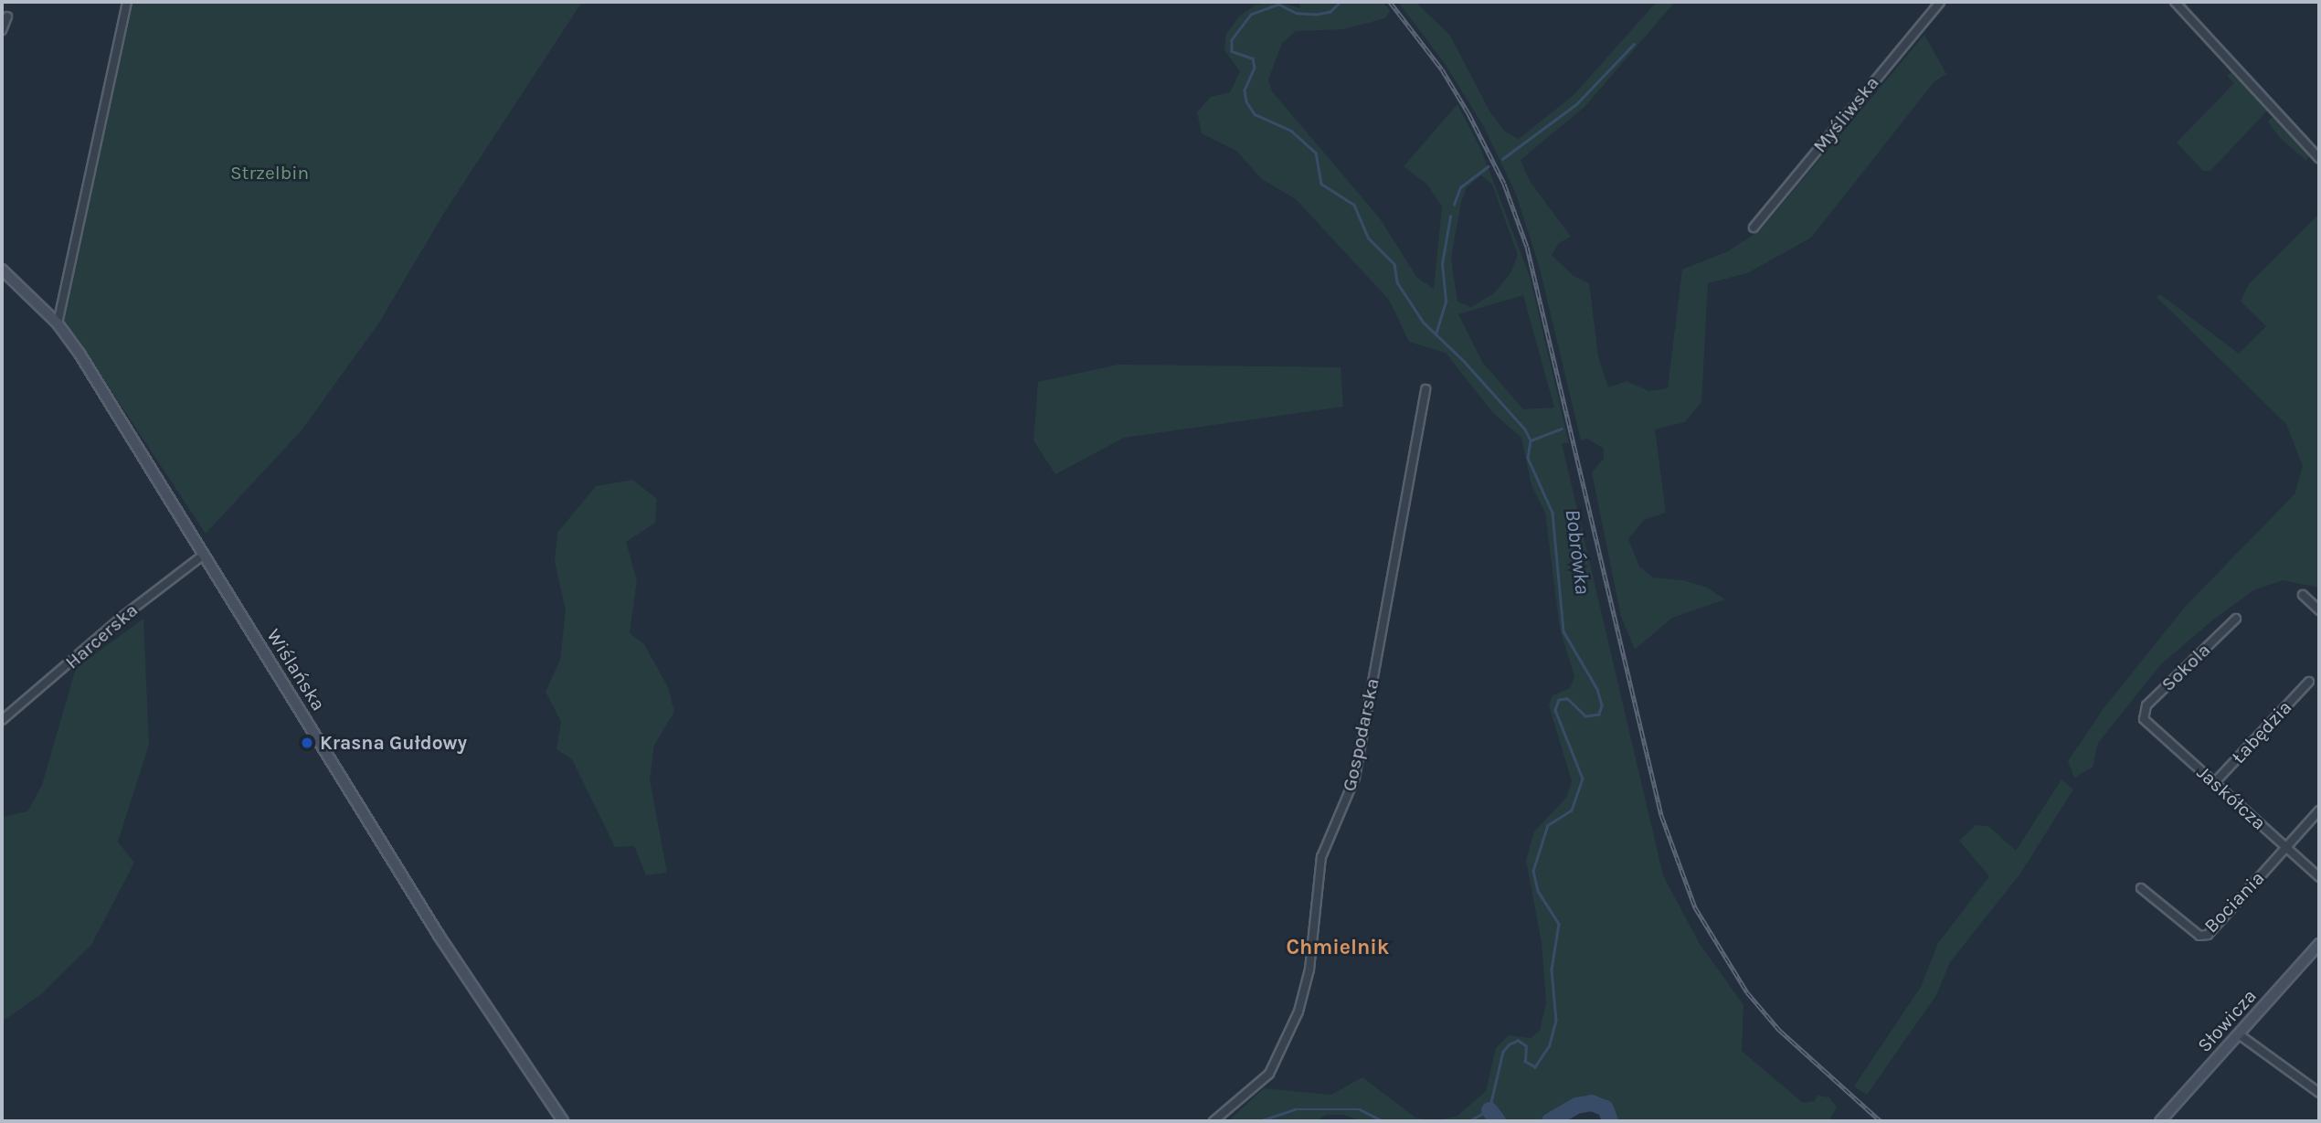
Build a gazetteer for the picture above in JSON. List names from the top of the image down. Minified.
{"streets":{"street":["Myśliwska","Harcerska","Sokola","Wiślańska","Łabędzia","Gospodarska","Jaskółcza","Bociania","Słowicza"]},"crossings":[["Harcerska","Wiślańska"],["Sokola","Jaskółcza"],["Łabędzia","Jaskółcza"],["Jaskółcza","Bociania"]],"districts":["Chmielnik"],"water":["Bobrówka"],"parks":["Strzelbin"],"places":["Krasna Gułdowy"]}
